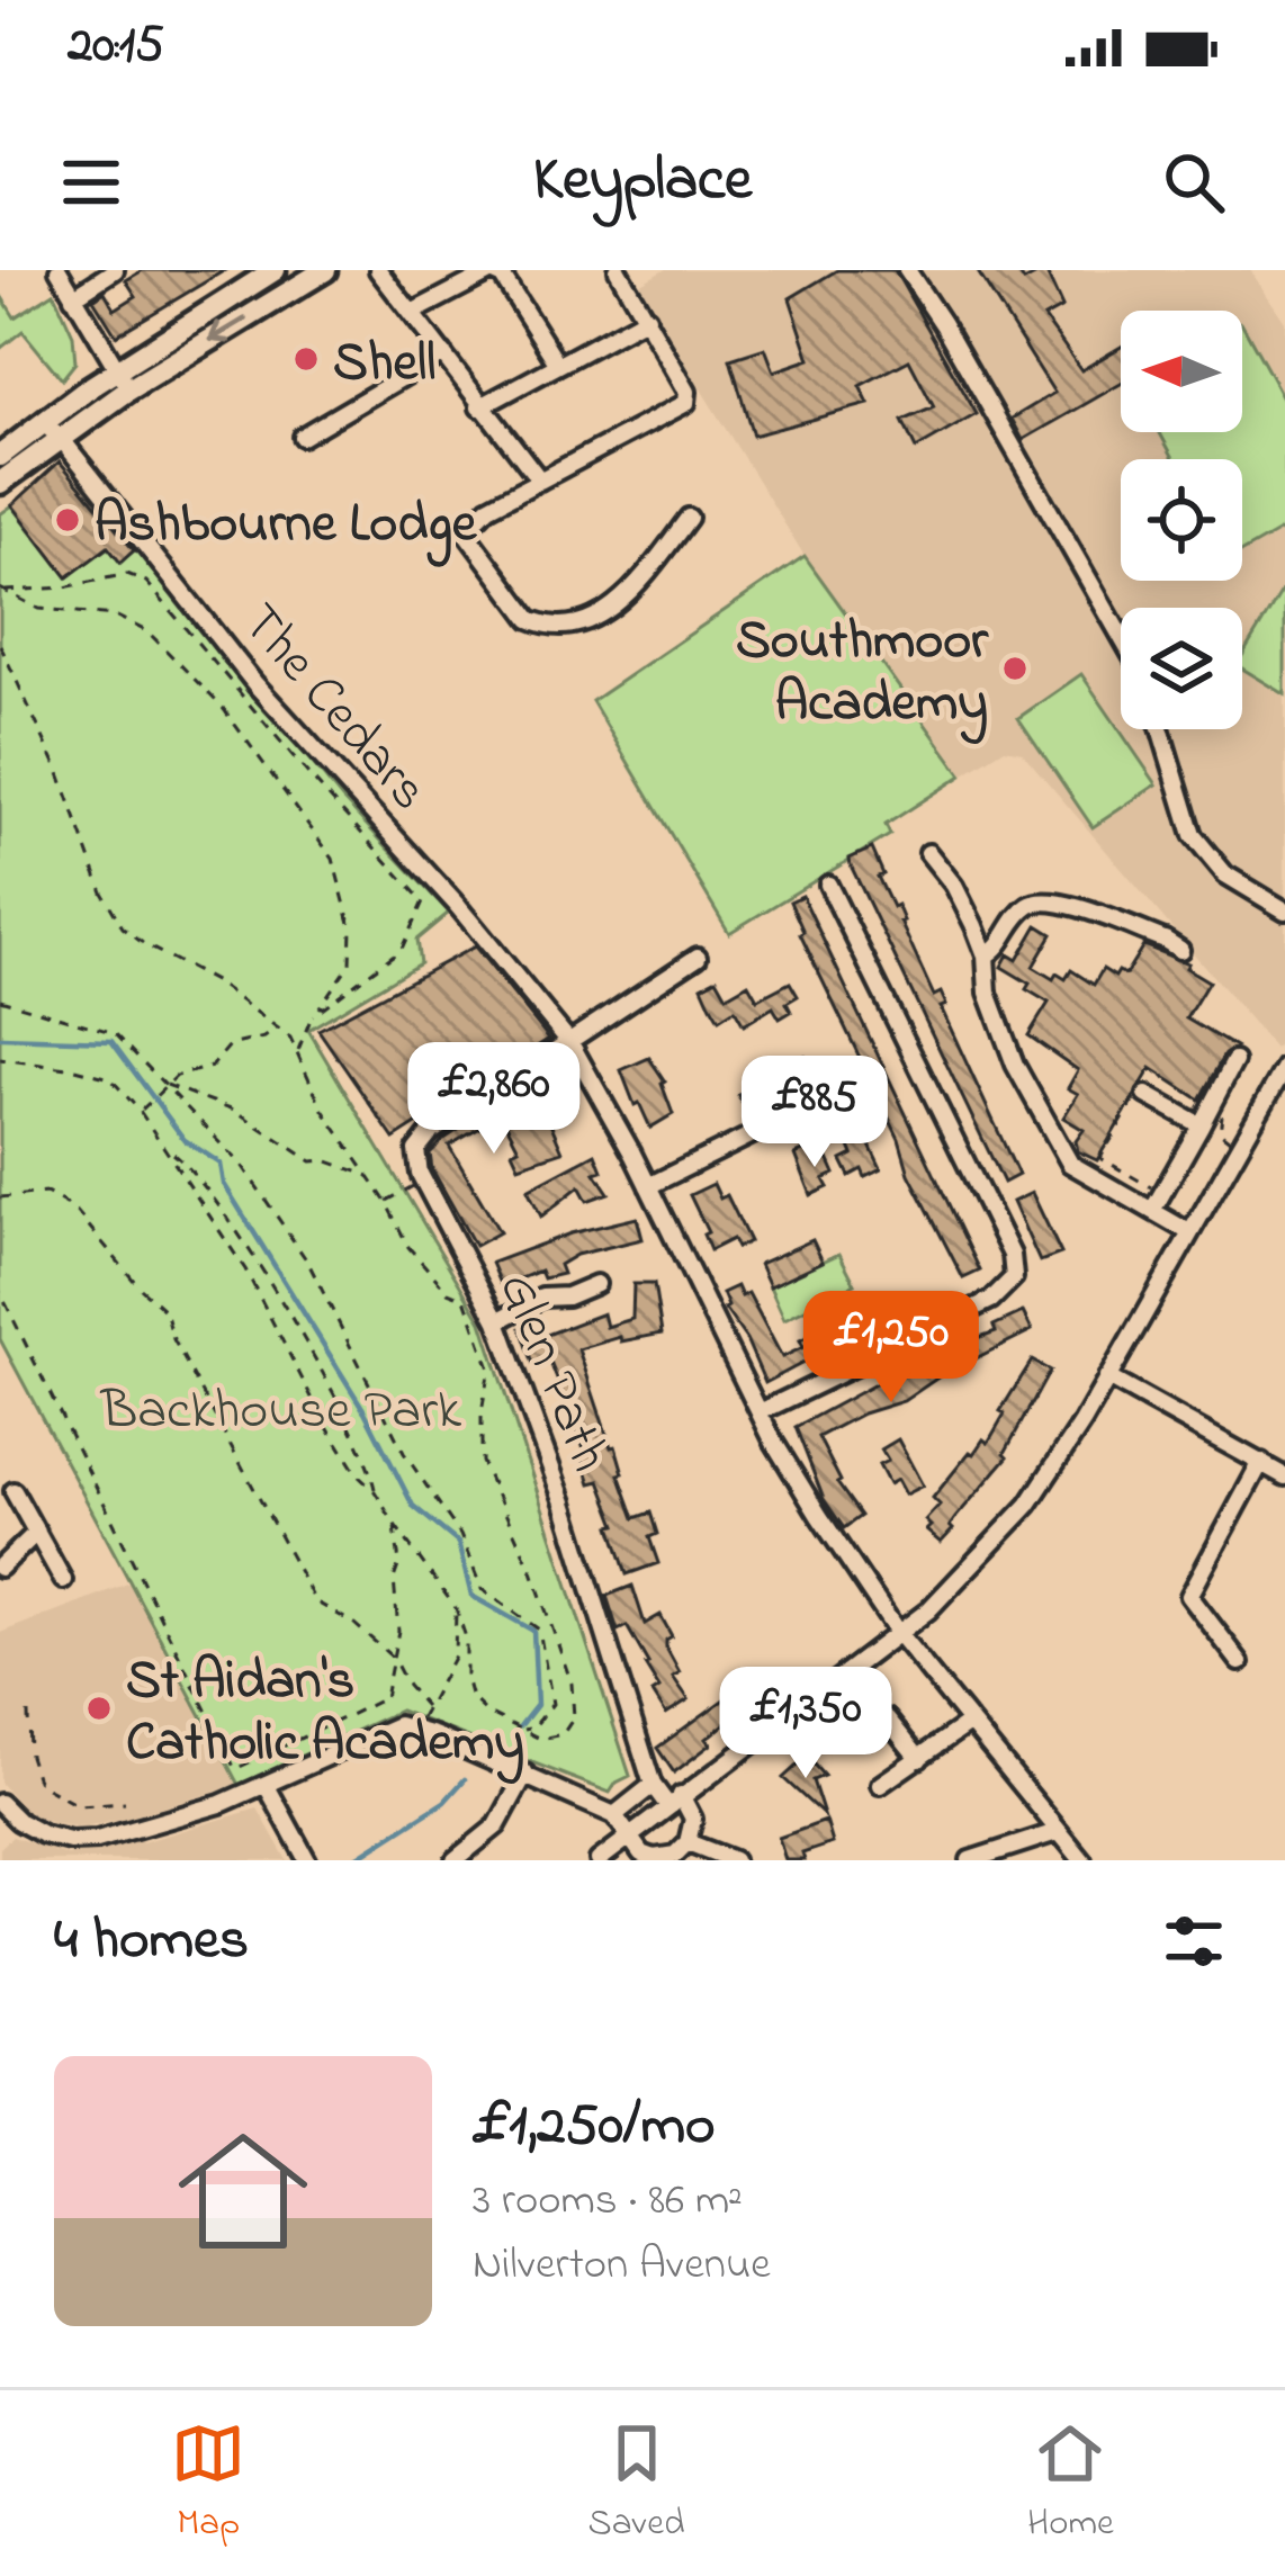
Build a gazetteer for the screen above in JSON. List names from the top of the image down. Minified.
{"streets":{"street":["The Cedars","Glen Path"]},"parks":["Backhouse Park"],"places":["Shell","Ashbourne Lodge","Southmoor Academy","St Aidan's Catholic Academy"],"north":"left","page":{"status":"20:15","header":"Keyplace","price":["£2,860","£885","£1,250","£1,350"],"heading":"4 homes","list":[{"name":"£1,250/mo","note":"3 rooms · 86 m² · Nilverton Avenue"}],"tabs":["Map","Saved","Home"]}}
